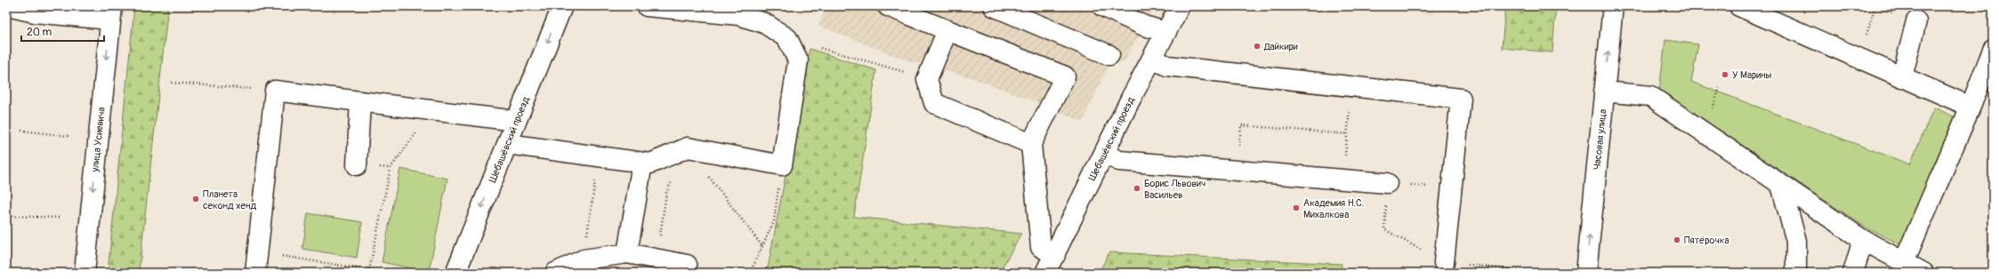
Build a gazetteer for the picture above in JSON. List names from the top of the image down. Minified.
{"streets":{"street":["Шебашёвский проезд","улица Усиевича","Часовая улица"]},"one_way":["Часовая улица"],"places":["Дайкири","У Марины","Борис Львович Васильев","Планета секонд хенд","Академия Н.С. Михалкова","Пятёрочка"],"scale_bar":"20 m"}
